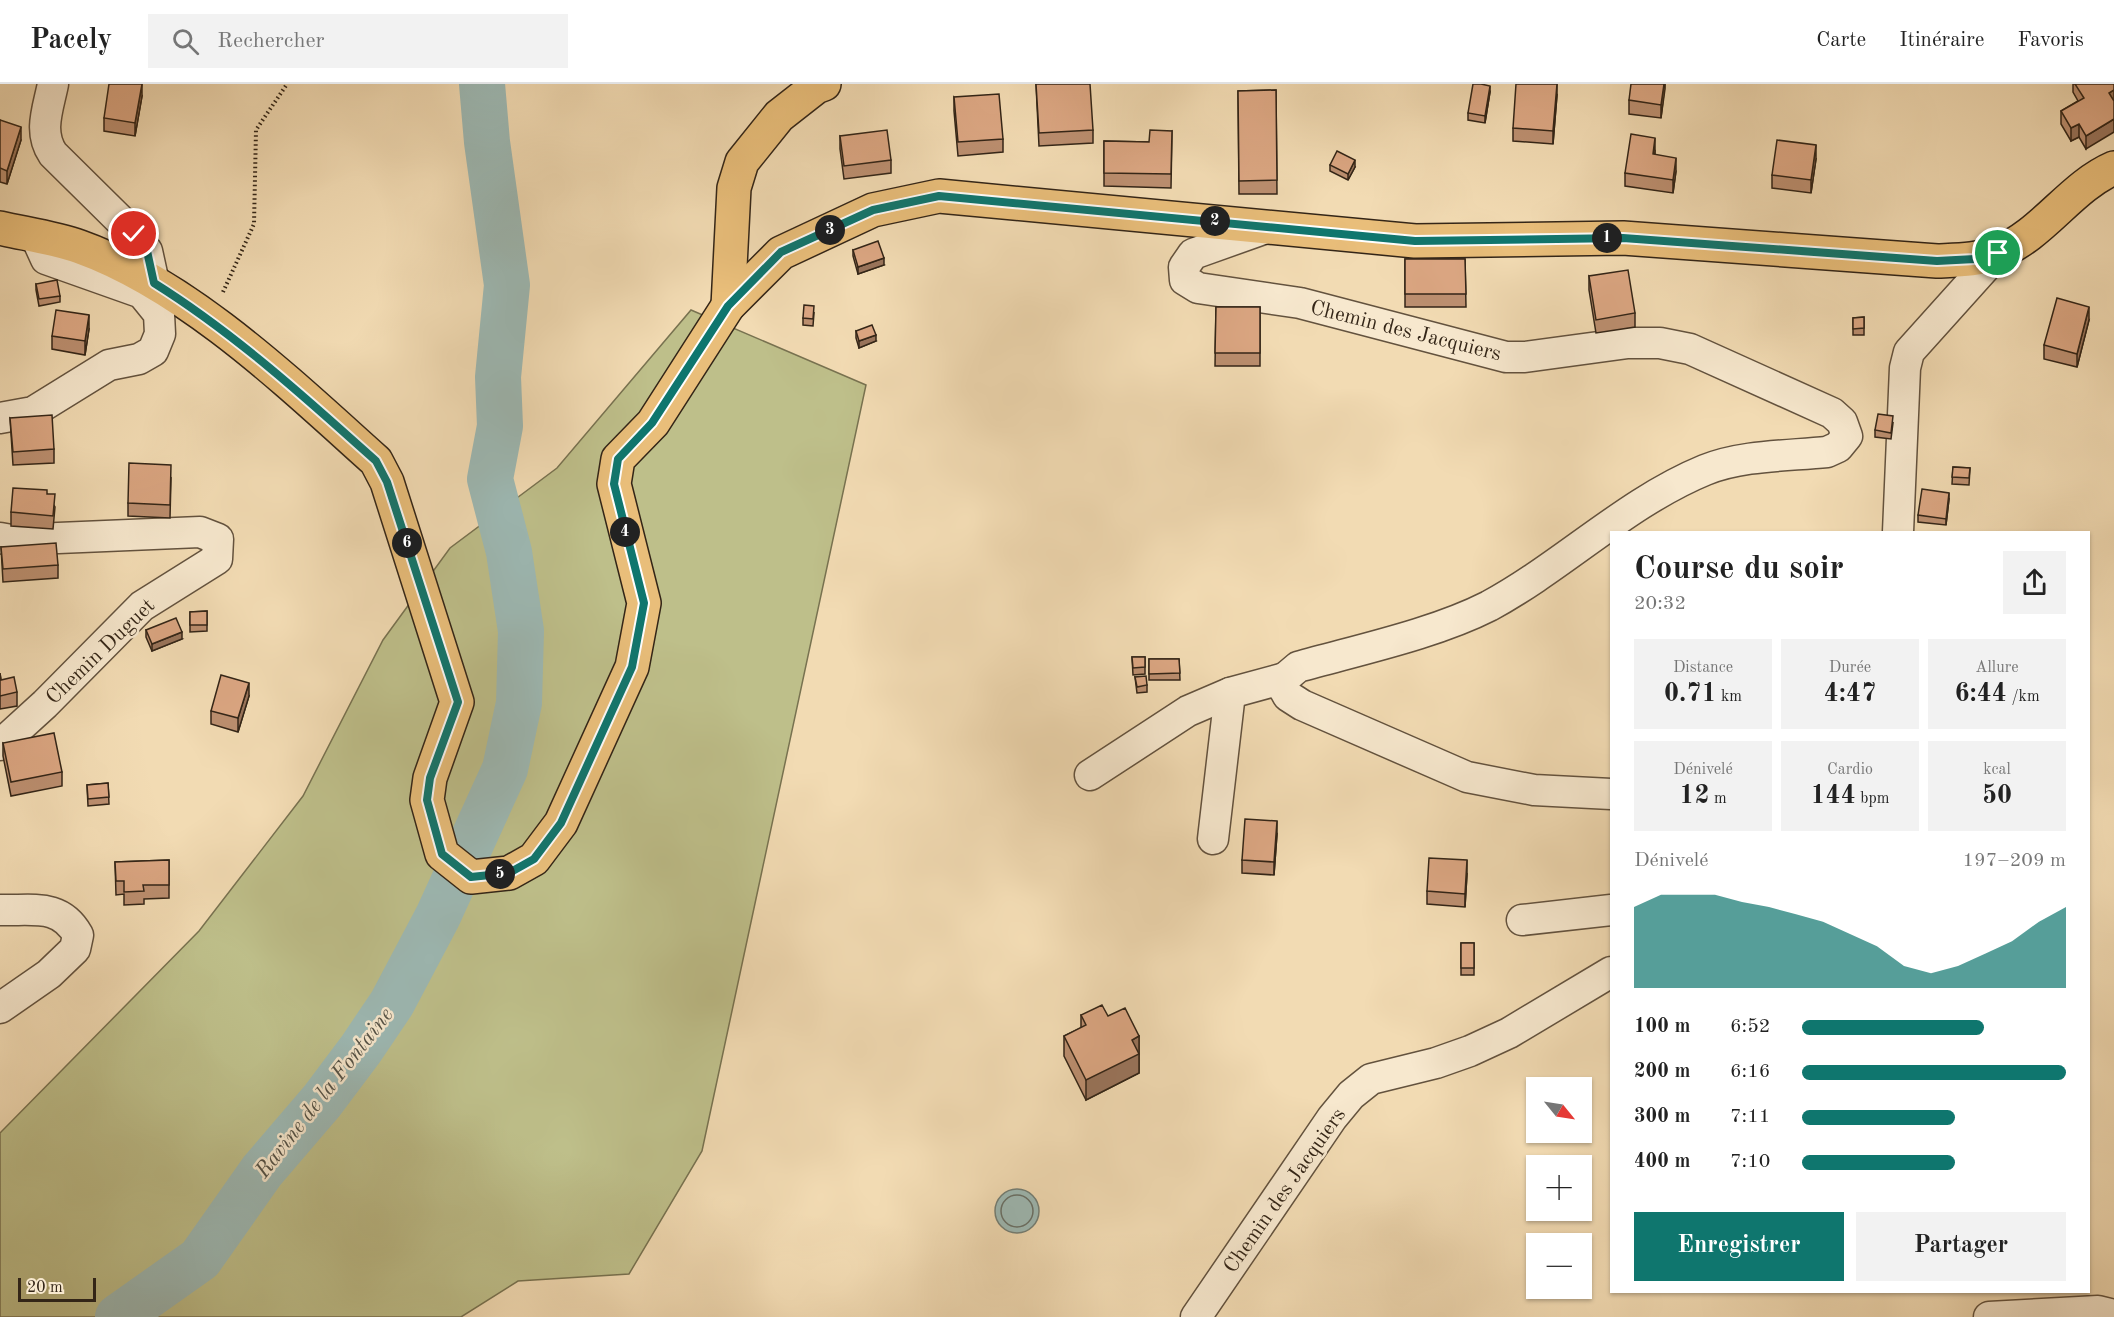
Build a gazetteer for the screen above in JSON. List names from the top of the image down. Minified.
{"streets":{"street":["Chemin des Jacquiers","Chemin Duguet"]},"water":["Ravine de la Fontaine"],"scale_bar":"20 m","north":"bottom right","page":{"header":"Pacely","search":"Rechercher","nav":["Carte","Itinéraire","Favoris"],"pins":["2","3","1","4","6","5"],"heading":["Course du soir","20:32"],"stats":[["Distance","0.71 km"],["Durée","4:47"],["Allure","6:44 /km"],["Dénivelé","12 m"],["Cardio","144 bpm"],["kcal","50"]],"chart":["Dénivelé","197–209 m"],"list":[{"name":"100 m","note":"6:52"},{"name":"200 m","note":"6:16"},{"name":"300 m","note":"7:11"},{"name":"400 m","note":"7:10"}],"map_buttons":["+","−"],"buttons":["Enregistrer","Partager"],"scale":"20 m"}}
